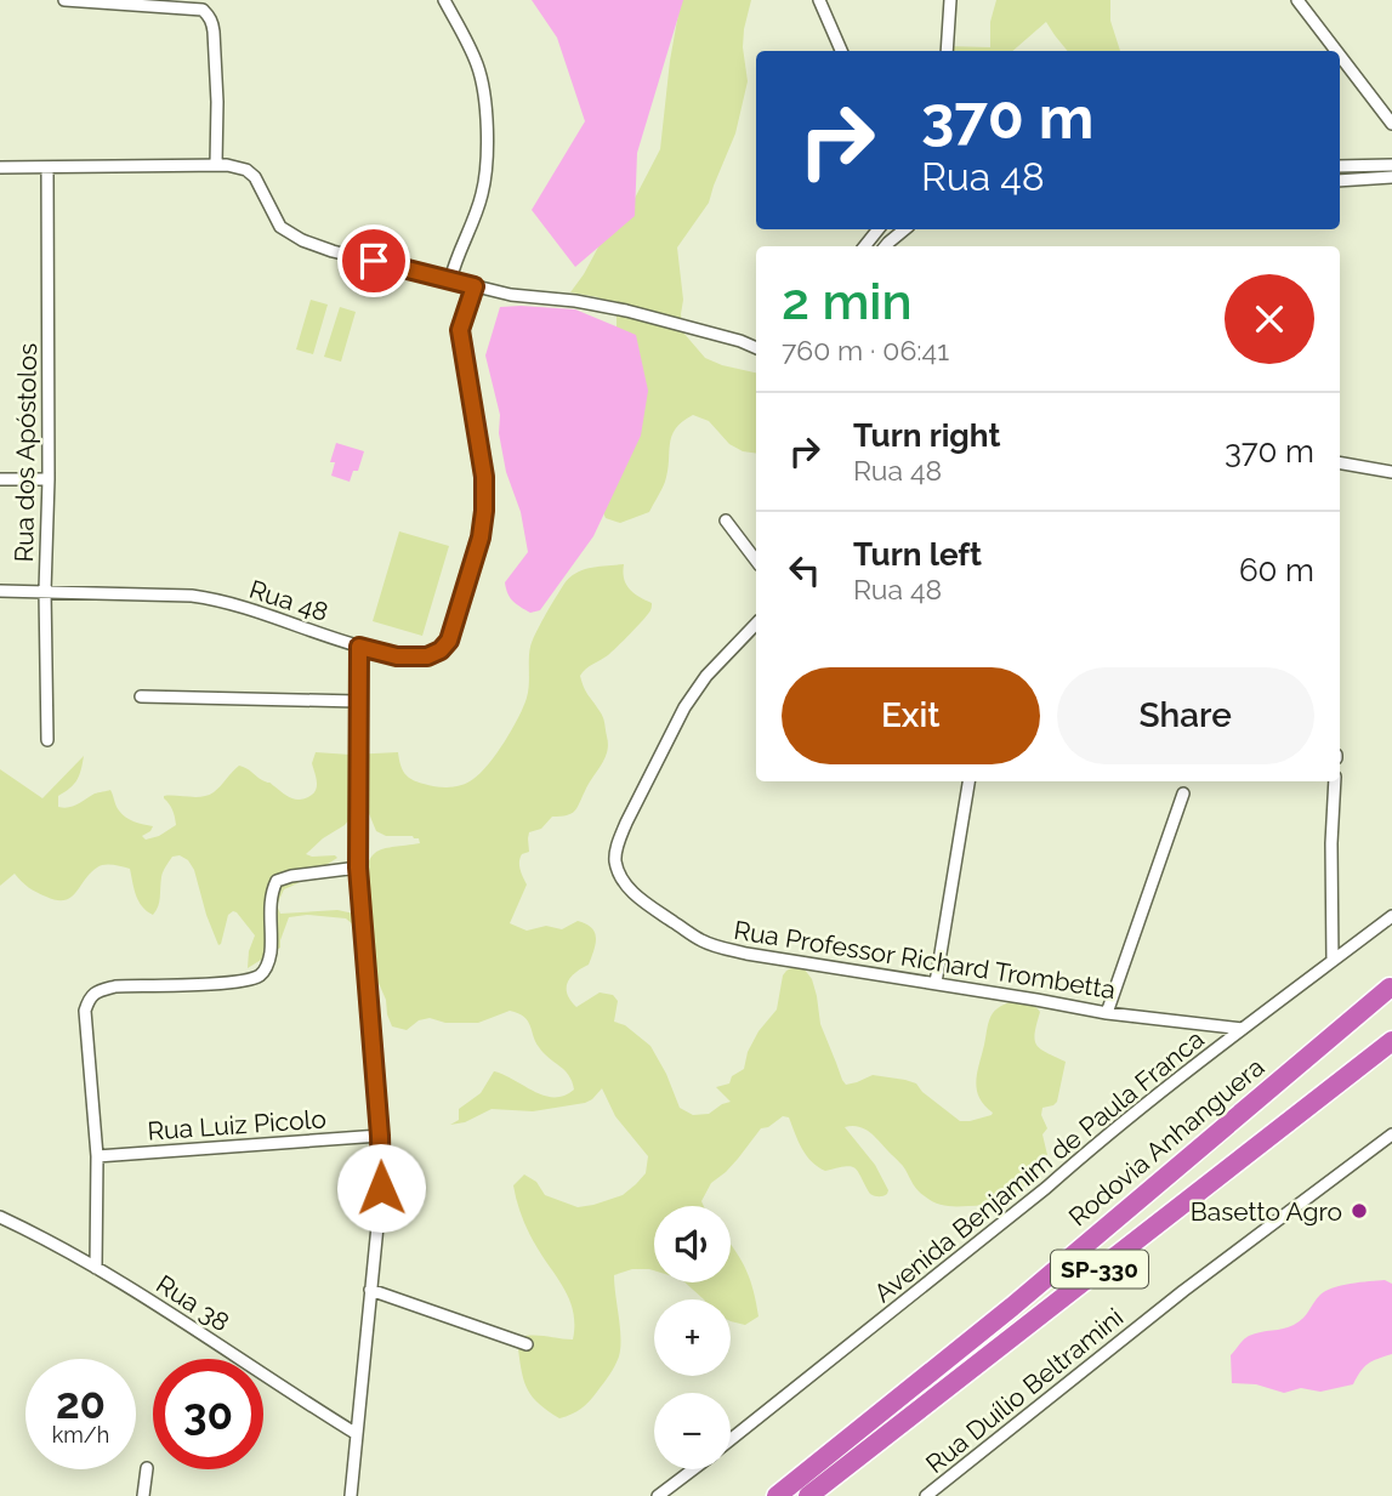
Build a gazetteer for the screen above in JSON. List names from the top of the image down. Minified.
{"streets":{"highway":["Rodovia Anhanguera","SP-330"],"street":["Rua dos Apóstolos","Rua 48","Rua Professor Richard Trombetta","Rua Luiz Picolo","Avenida Benjamim de Paula Franca","Rua 38","Rua Duílio Beltramini"]},"crossings":[["Rua dos Apóstolos","Rua 48"],["Rua Professor Richard Trombetta","Avenida Benjamim de Paula Franca"]],"places":["Basetto Agro"],"page":{"turn":["370 m","Rua 48"],"heading":["2 min","760 m · 06:41"],"list":[{"name":"Turn right","note":"Rua 48","value":"370 m"},{"name":"Turn left","note":"Rua 48","value":"60 m"}],"buttons":["Exit","Share"],"map_buttons":["+","−"],"speed":"20 km/h","limit":"30"}}
